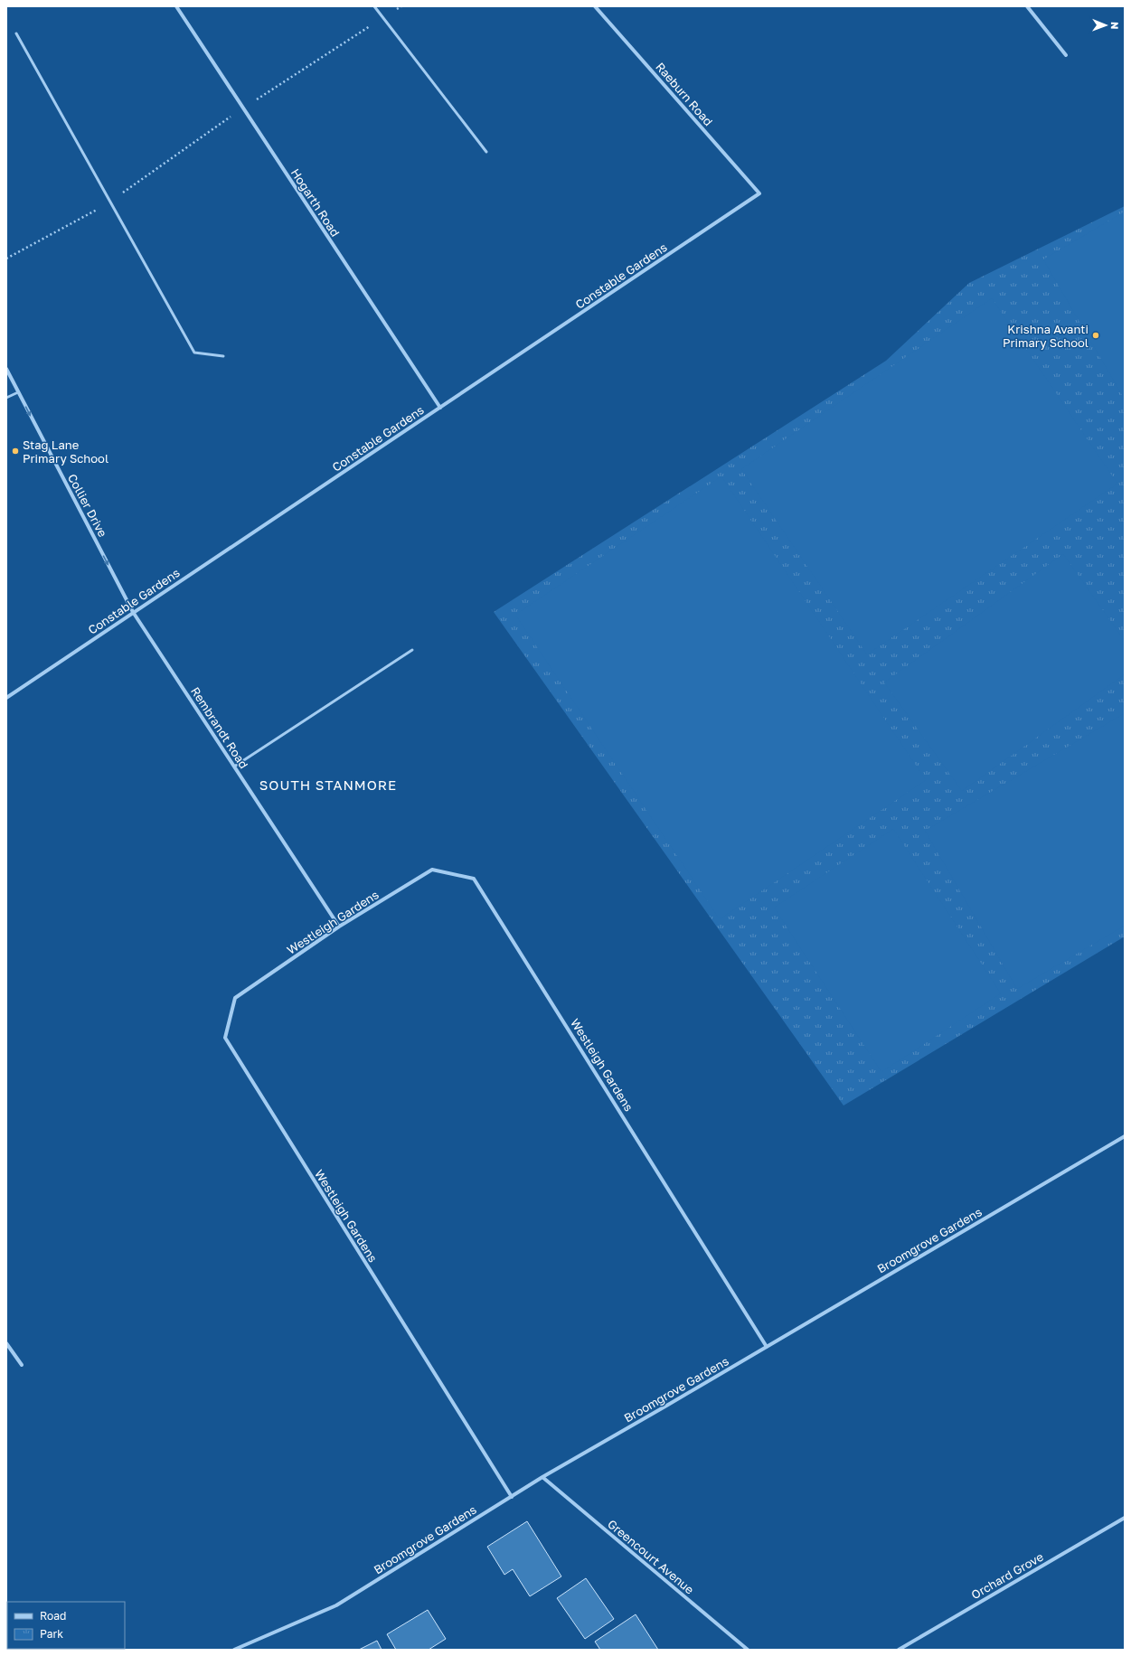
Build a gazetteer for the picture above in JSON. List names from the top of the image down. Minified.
{"streets":{"street":["Raeburn Road","Hogarth Road","Constable Gardens","Collier Drive","Rembrandt Road","Westleigh Gardens","Broomgrove Gardens","Greencourt Avenue","Orchard Grove"]},"crossings":[["Raeburn Road","Constable Gardens"],["Hogarth Road","Constable Gardens"],["Constable Gardens","Collier Drive"],["Constable Gardens","Rembrandt Road"],["Collier Drive","Rembrandt Road"],["Rembrandt Road","Westleigh Gardens"],["Westleigh Gardens","Broomgrove Gardens"],["Broomgrove Gardens","Greencourt Avenue"]],"one_way":["Collier Drive"],"districts":["SOUTH STANMORE"],"places":["Krishna Avanti Primary School","Stag Lane Primary School"],"legend":["Road","Park"],"north":"right"}
